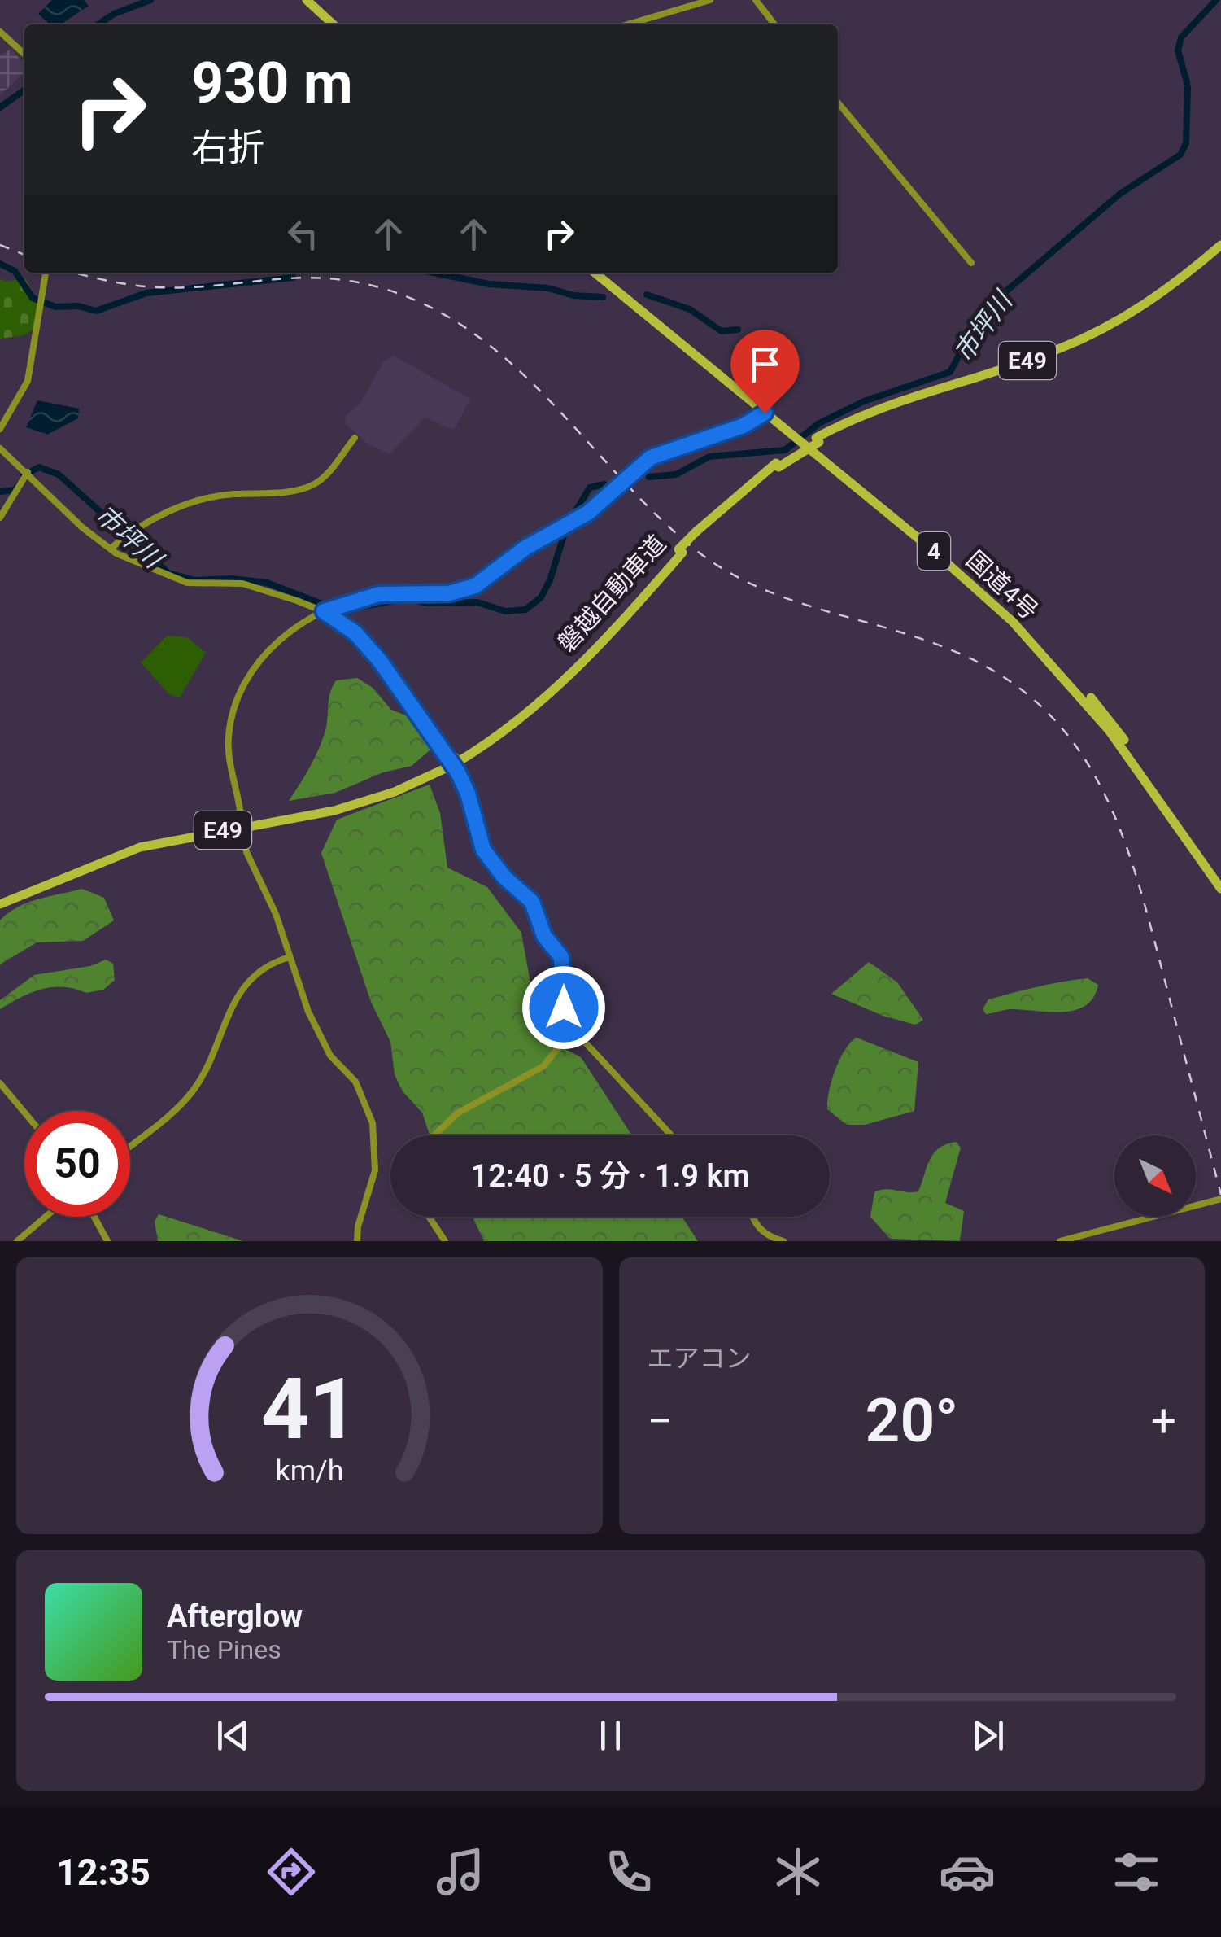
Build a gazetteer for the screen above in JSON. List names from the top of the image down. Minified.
{"streets":{"highway":["E49","4","国道4号","磐越自動車道"]},"water":["市坪川"],"north":"bottom right","page":{"turn":["930 m","右折"],"limit":"50","trip":"12:40 · 5 分 · 1.9 km","tile":"エアコン","heat":["−","20°","+"],"song":["Afterglow","The Pines"],"tabs":"12:35","gauge":["41","km/h"]}}
